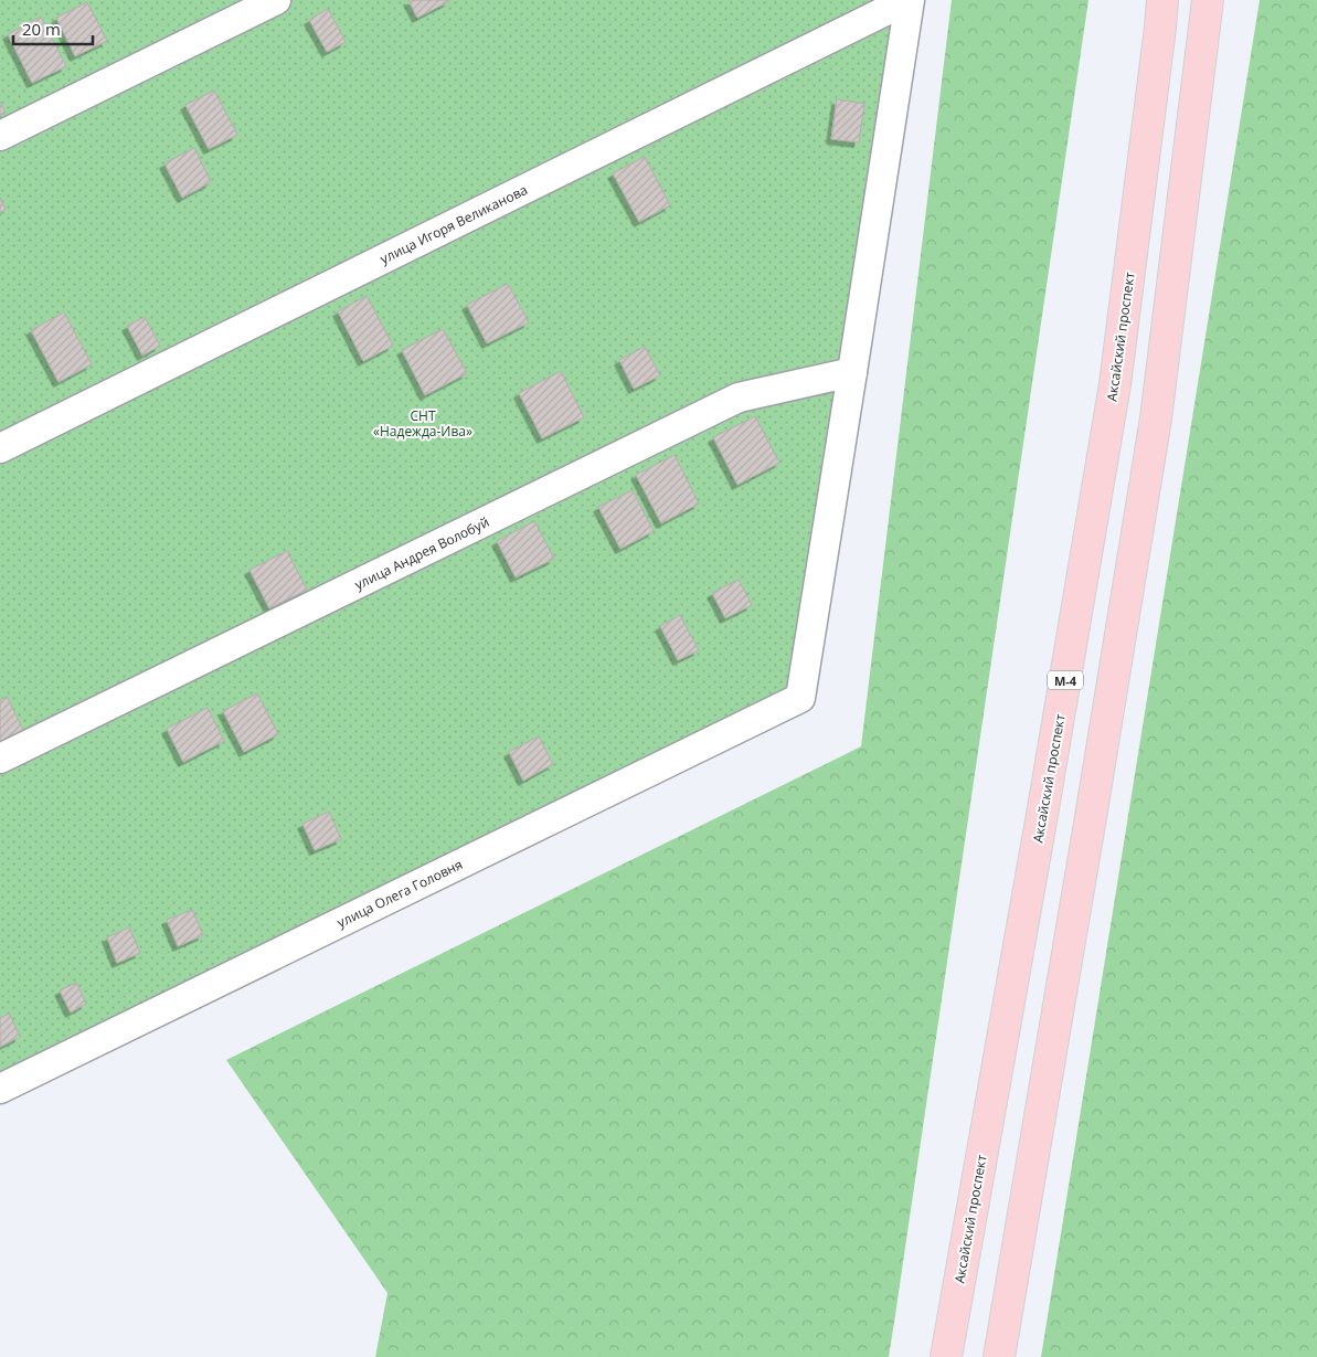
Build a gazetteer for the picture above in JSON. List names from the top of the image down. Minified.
{"streets":{"main road":["Аксайский проспект","М-4"],"street":["улица Игоря Великанова","улица Андрея Волобуй","улица Олега Головня"]},"crossings":[["улица Андрея Волобуй","улица Олега Головня"]],"parks":["СНТ «Надежда-Ива»"],"scale_bar":"20 m"}
